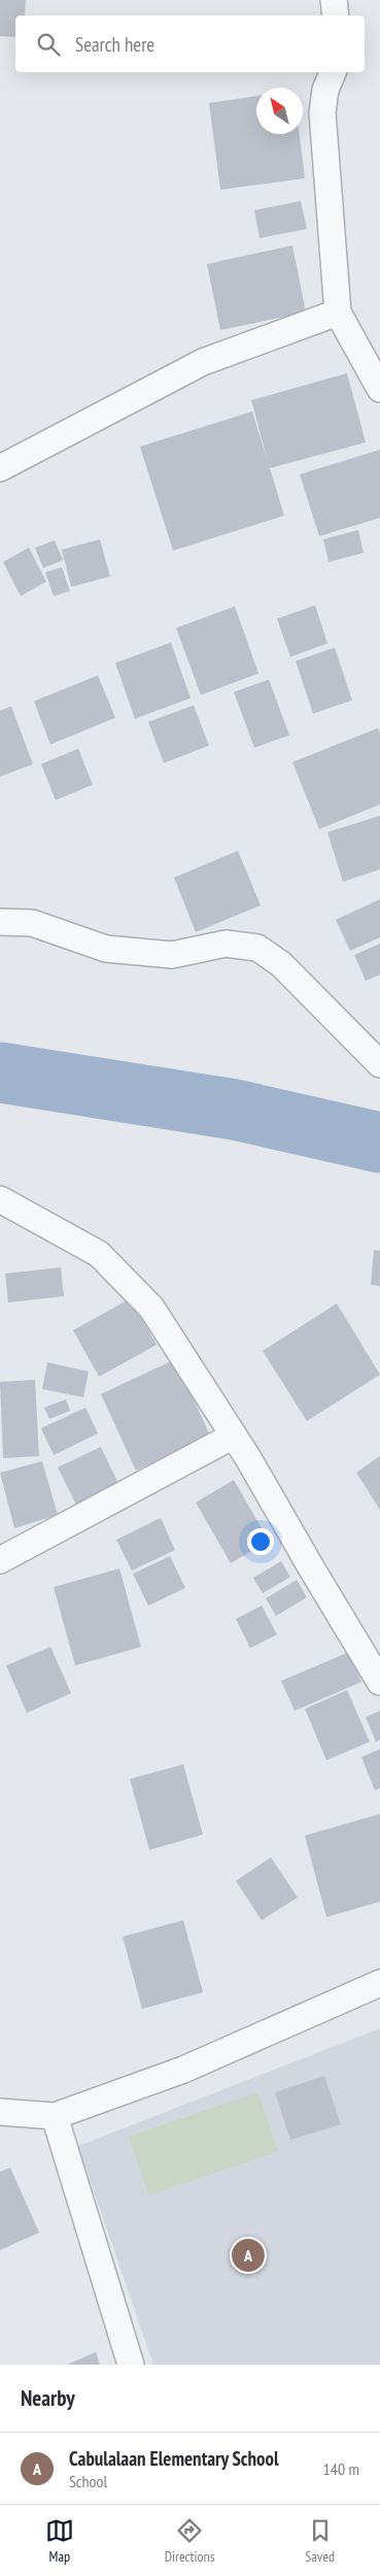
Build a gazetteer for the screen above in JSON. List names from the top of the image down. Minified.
{"north":"top left","page":{"search":"Search here","pins":"A","heading":"Nearby","list":[{"mark":"A","name":"Cabulalaan Elementary School","note":"School","value":"140 m"}],"nav":["Map","Directions","Saved"]}}
